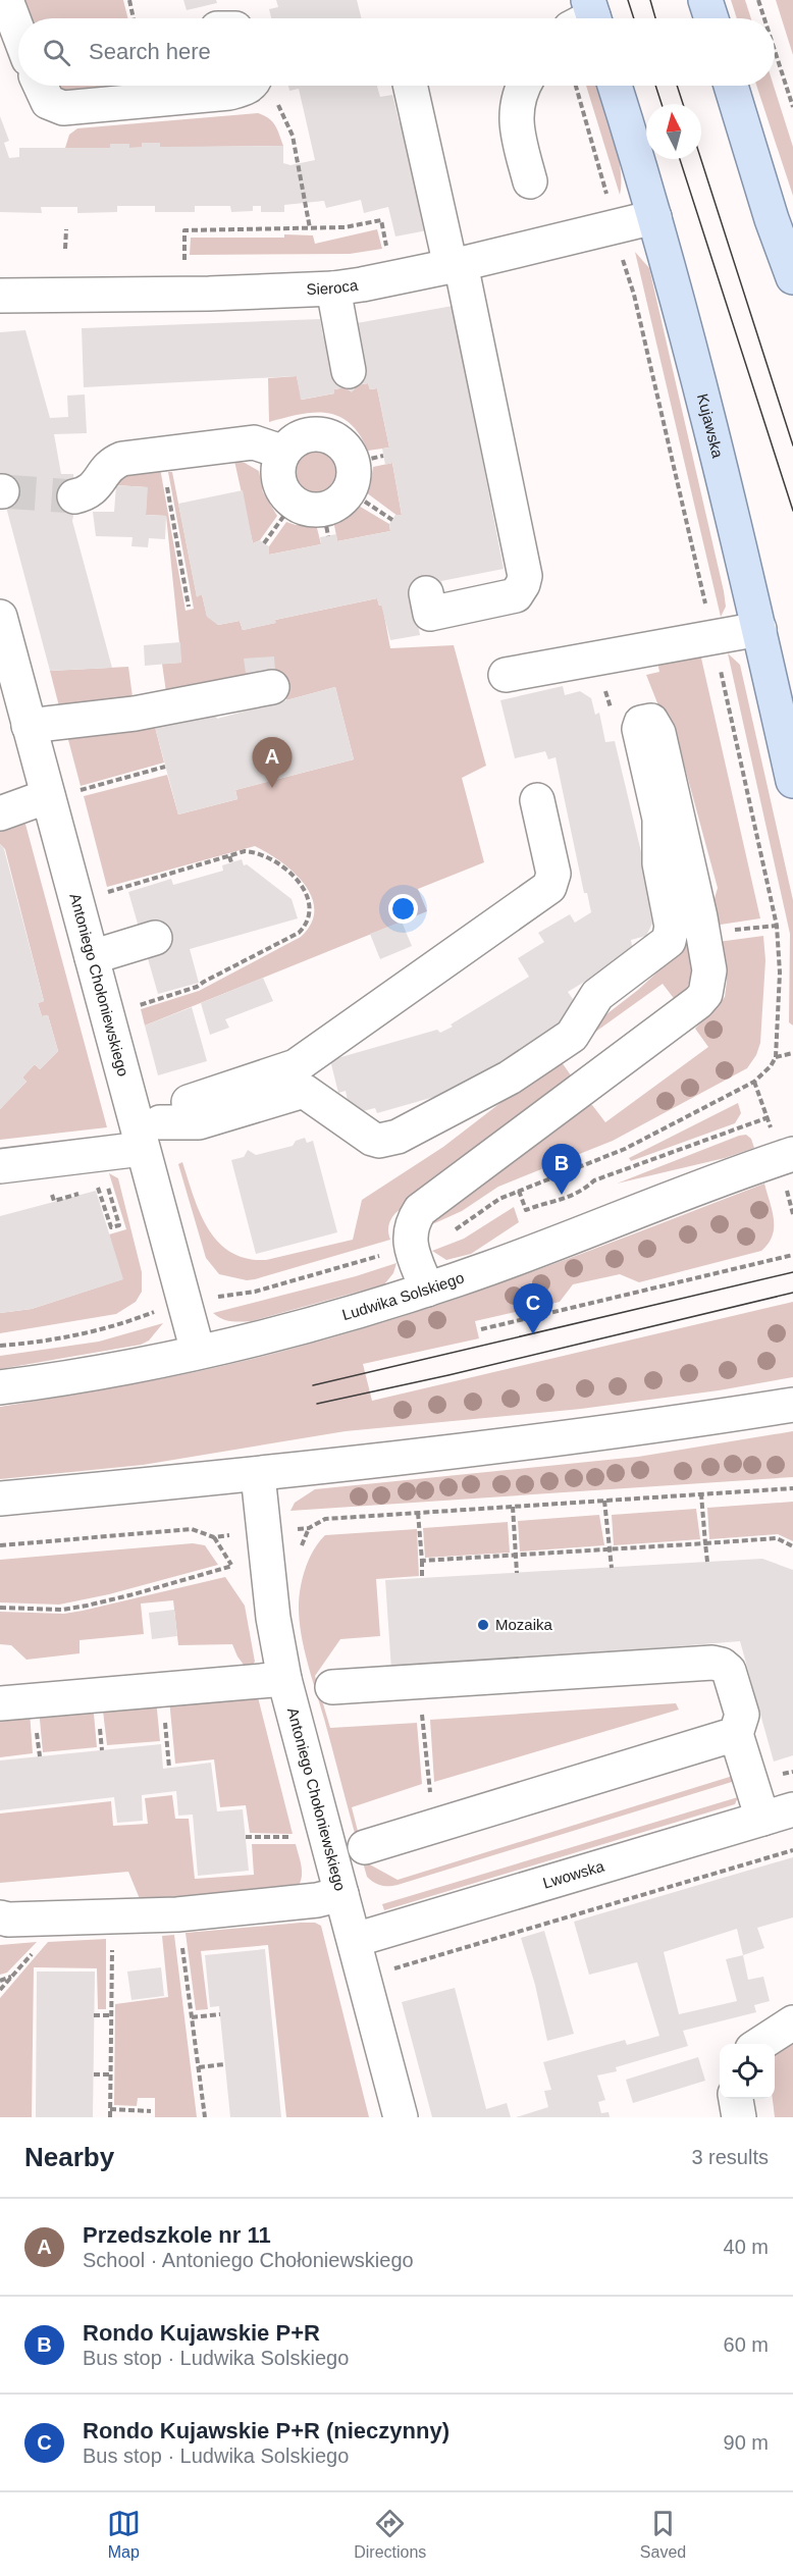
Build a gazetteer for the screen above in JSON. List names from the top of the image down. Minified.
{"streets":{"main road":["Kujawska"],"street":["Sieroca","Antoniego Chołoniewskiego","Ludwika Solskiego","Lwowska"]},"crossings":[["Sieroca","Kujawska"],["Antoniego Chołoniewskiego","Ludwika Solskiego"],["Antoniego Chołoniewskiego","Lwowska"]],"places":["Mozaika"],"north":"top","page":{"search":"Search here","pins":["A","B","C"],"heading":["Nearby","3 results"],"list":[{"mark":"A","name":"Przedszkole nr 11","note":"School · Antoniego Chołoniewskiego","value":"40 m"},{"mark":"B","name":"Rondo Kujawskie P+R","note":"Bus stop · Ludwika Solskiego","value":"60 m"},{"mark":"C","name":"Rondo Kujawskie P+R (nieczynny)","note":"Bus stop · Ludwika Solskiego","value":"90 m"}],"nav":["Map","Directions","Saved"]}}
